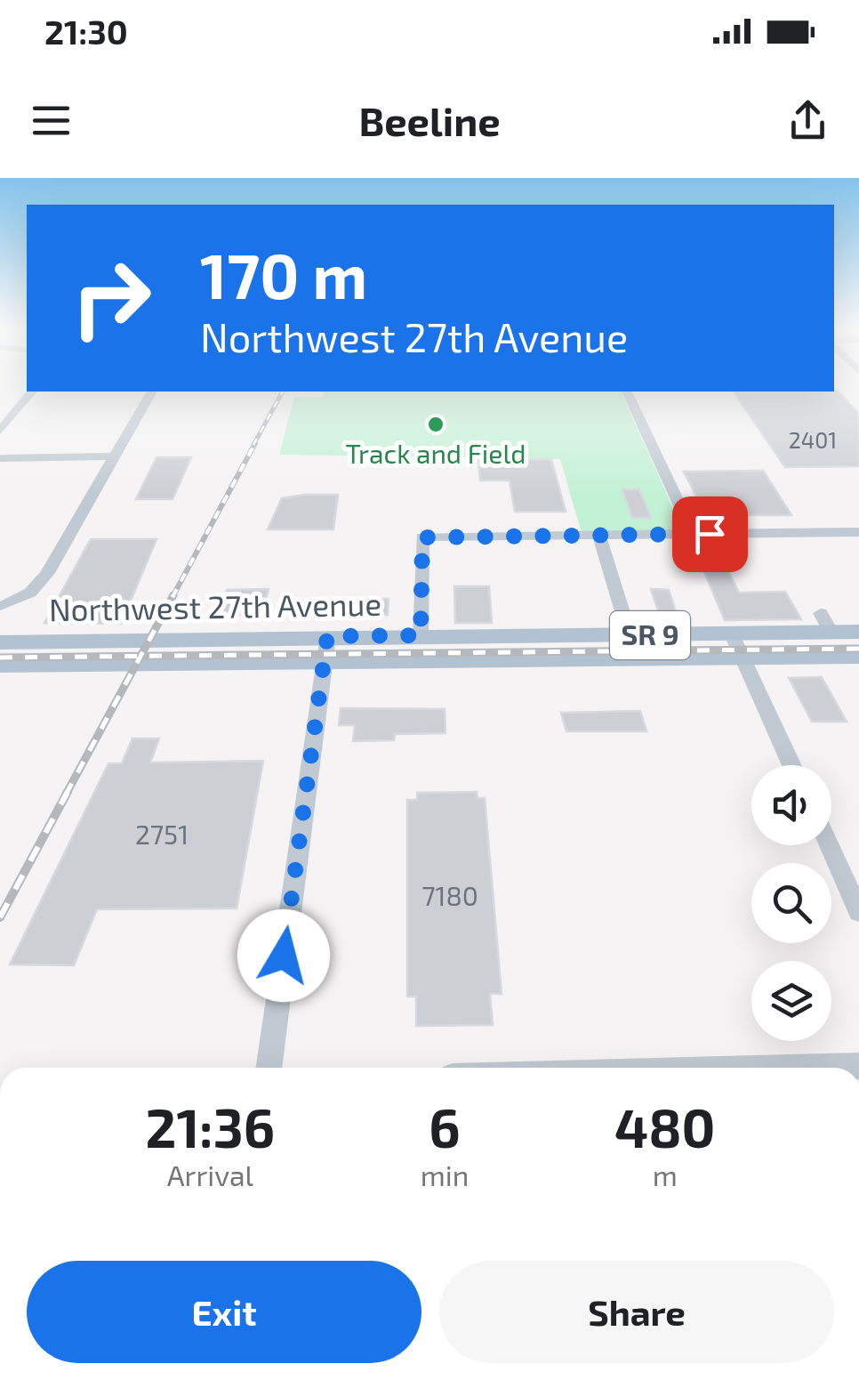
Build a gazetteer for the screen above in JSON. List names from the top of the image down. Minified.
{"streets":{"main road":["Northwest 27th Avenue","SR 9"]},"places":["Track and Field"],"house_numbers":["2401","2751","7180"],"page":{"status":"21:30","header":"Beeline","turn":["170 m","Northwest 27th Avenue"],"eta":["21:36","Arrival","6","min","480","m"],"buttons":["Exit","Share"]}}
